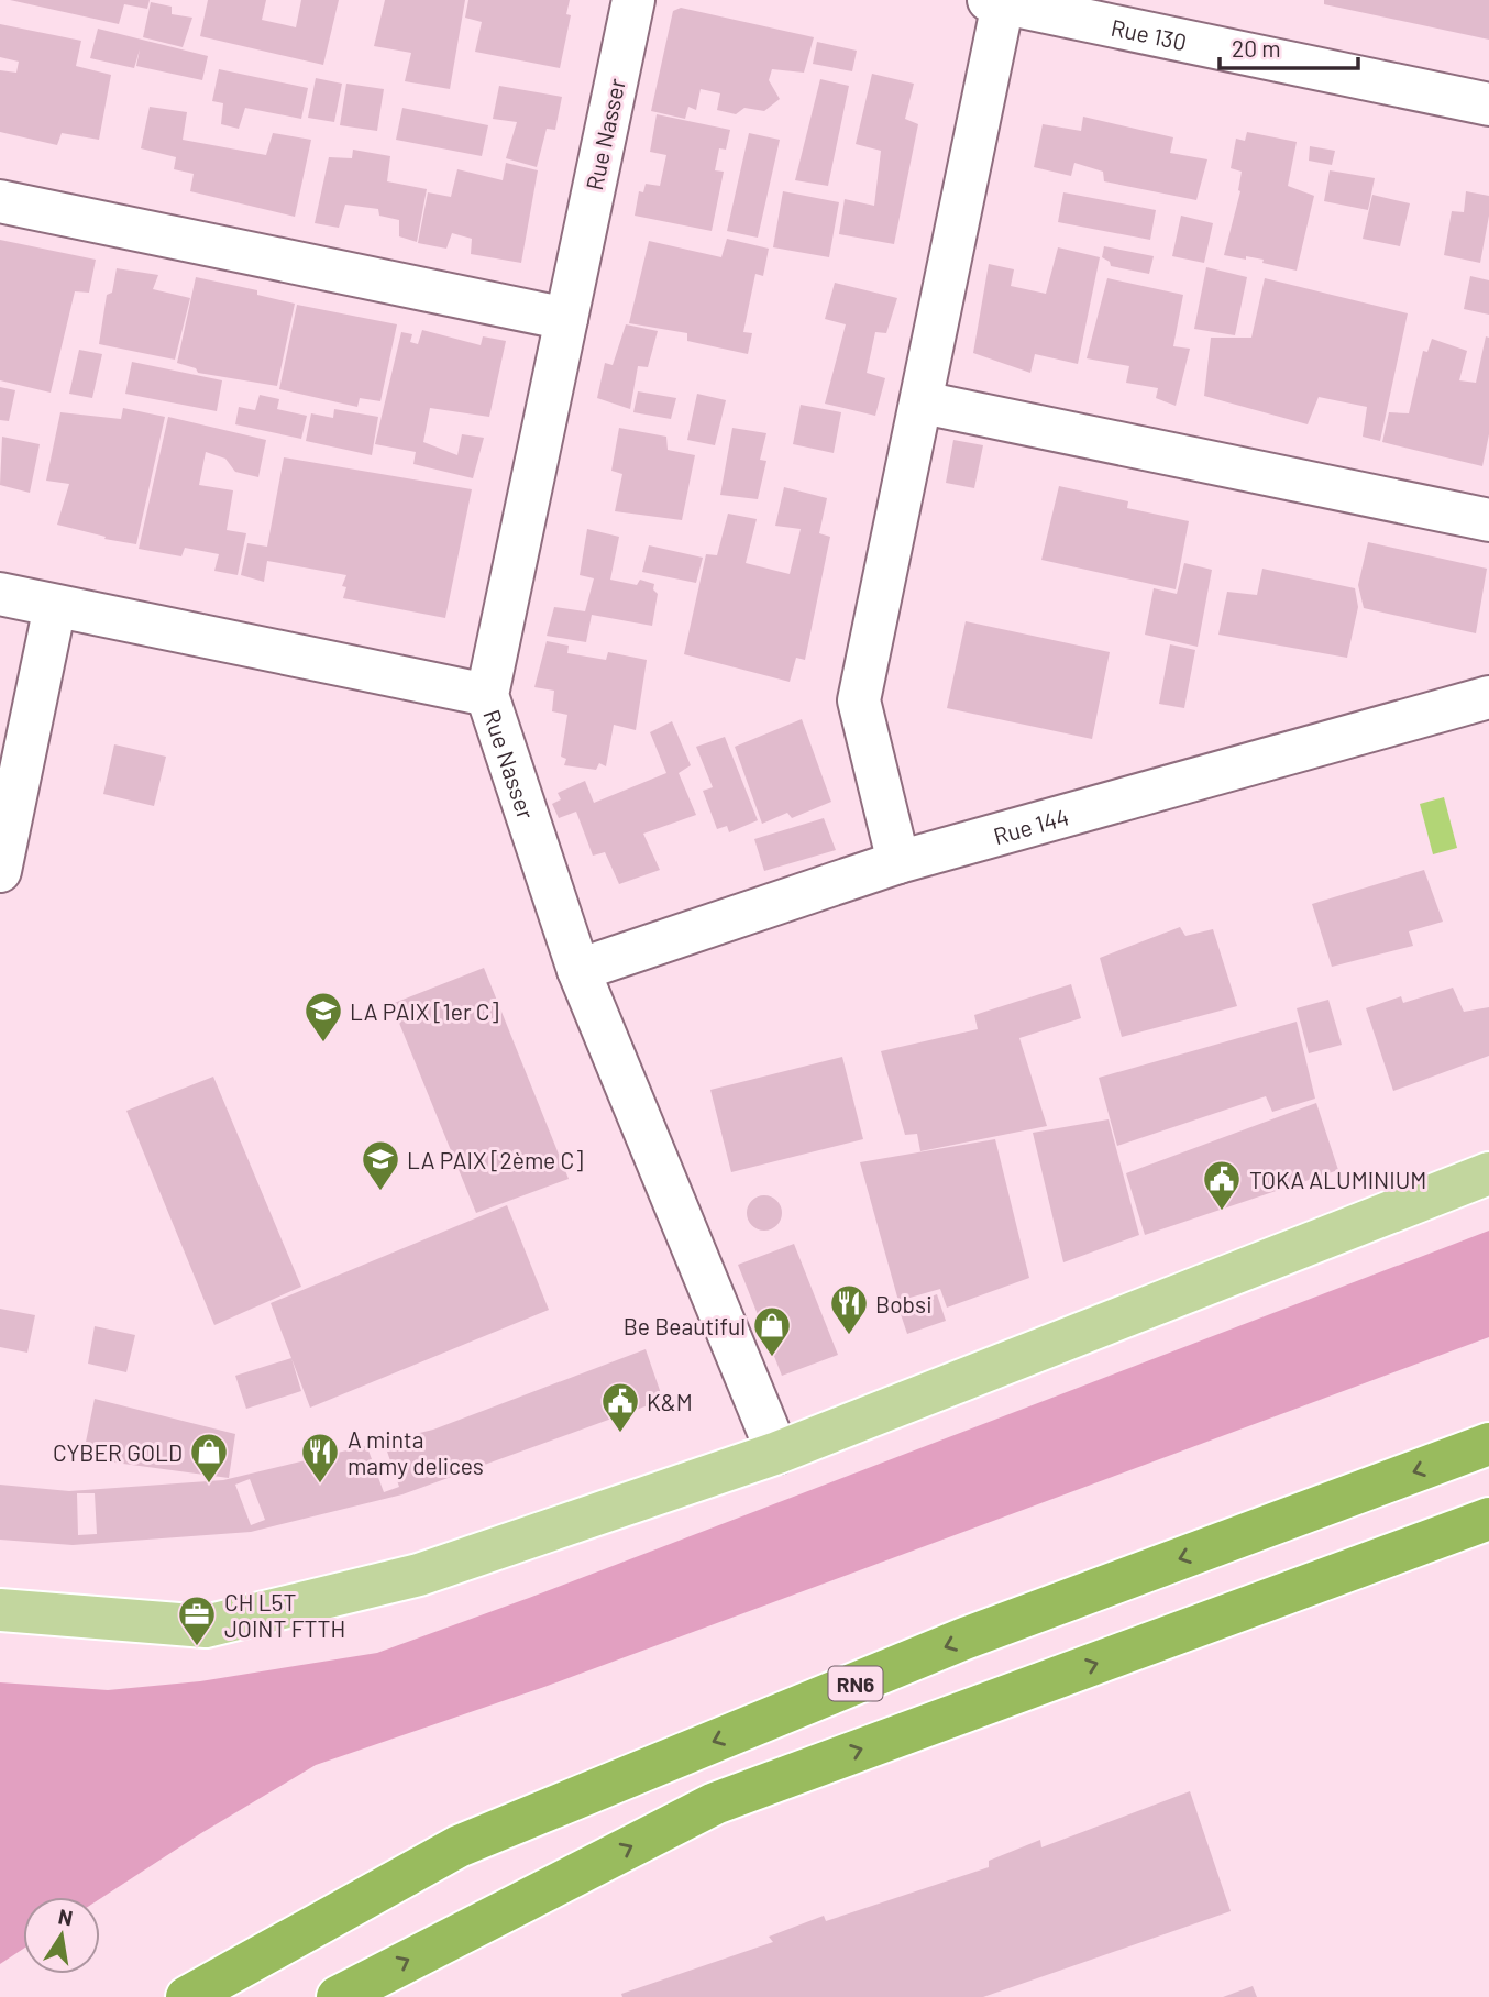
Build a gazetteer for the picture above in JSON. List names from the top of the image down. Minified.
{"streets":{"highway":["RN6"],"street":["Rue 130","Rue Nasser","Rue 144"]},"crossings":[["Rue Nasser","Rue 144"]],"places":{"school or university":["LA PAIX [1er C]","LA PAIX [2ème C]"],"public building":["TOKA ALUMINIUM","K&M"],"restaurant":["Bobsi","A minta mamy delices"],"shop":["Be Beautiful","CYBER GOLD"],"office":["CH L5T JOINT FTTH"]},"scale_bar":"20 m","north":"top"}
